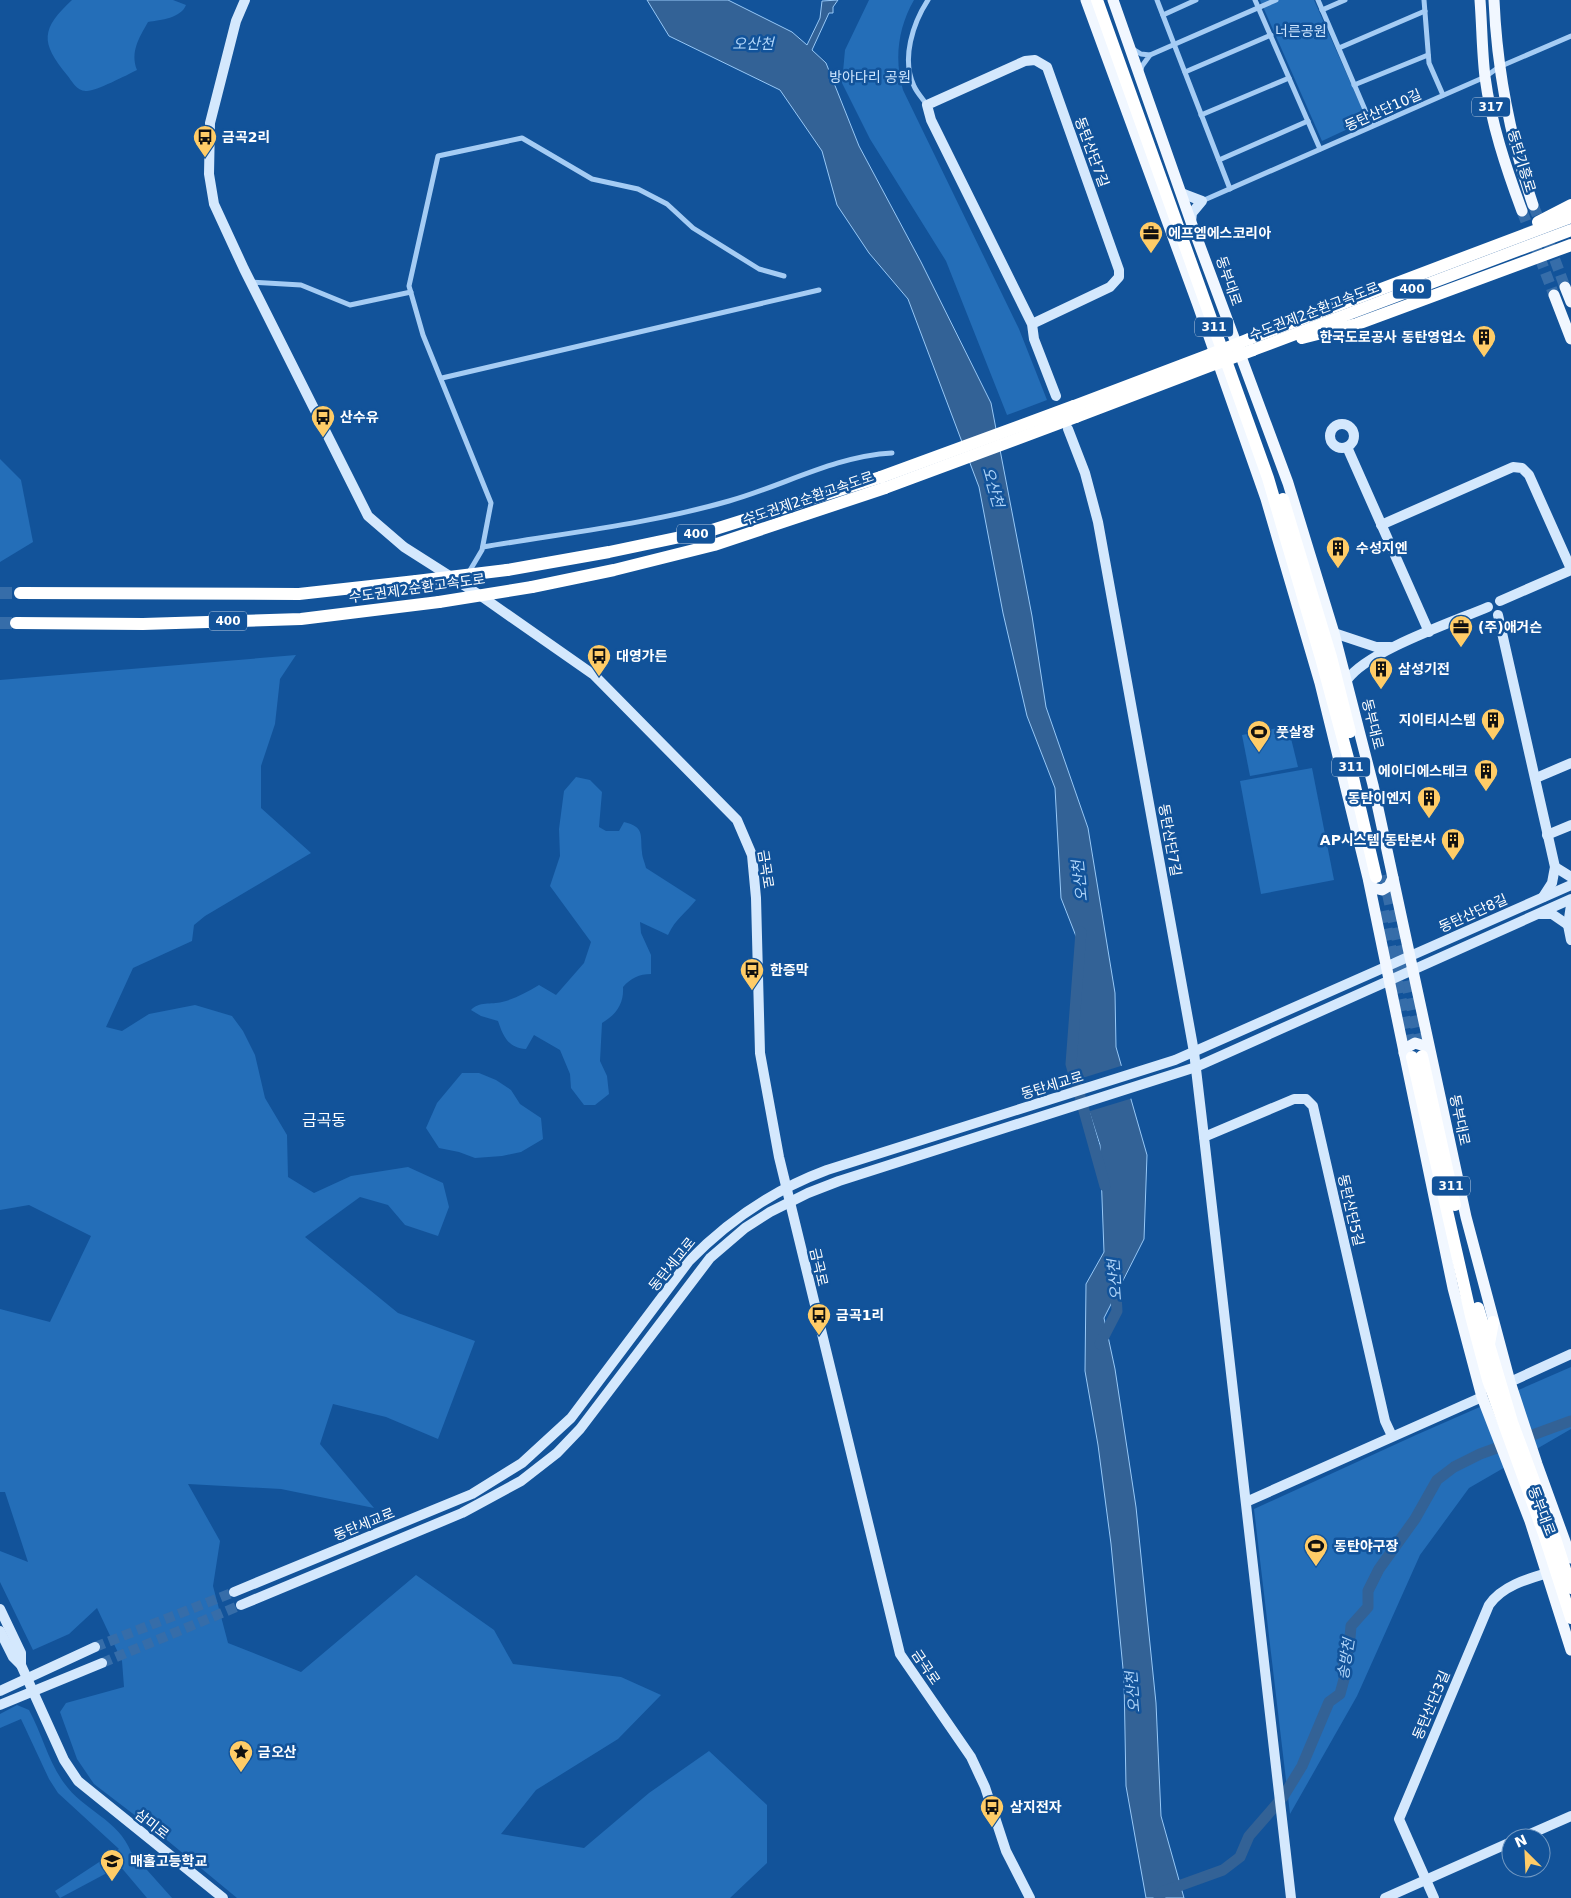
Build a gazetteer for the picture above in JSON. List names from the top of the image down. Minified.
{"streets":{"highway":["동부대로","400","수도권제2순환고속도로","311"],"main road":["317","동탄기흥로"],"street":["동탄산단10길","동탄산단7길","금곡로","동탄산단8길","동탄세교로","동탄산단5길","동탄산단3길","삼미로"]},"crossings":[["동탄산단10길","동탄기흥로"],["동탄산단7길","동탄세교로"],["동부대로","동탄산단8길"],["동부대로","동탄산단3길"],["금곡로","동탄세교로"]],"districts":["금곡동"],"water":["오산천","송방천"],"parks":["너른공원","방아다리 공원"],"places":{"bus stop":["금곡2리","산수유","대영가든","한증막","금곡1리","삼지전자"],"office":["에프엠에스코리아","(주)애거슨"],"building":["한국도로공사 동탄영업소","수성지엔","삼성기전","지이티시스템","에이디에스테크","동탄이엔지","AP시스템 동탄본사"],"sports":["풋살장","동탄야구장"],"place":["금오산"],"school or university":["매홀고등학교"]},"north":"top left"}
